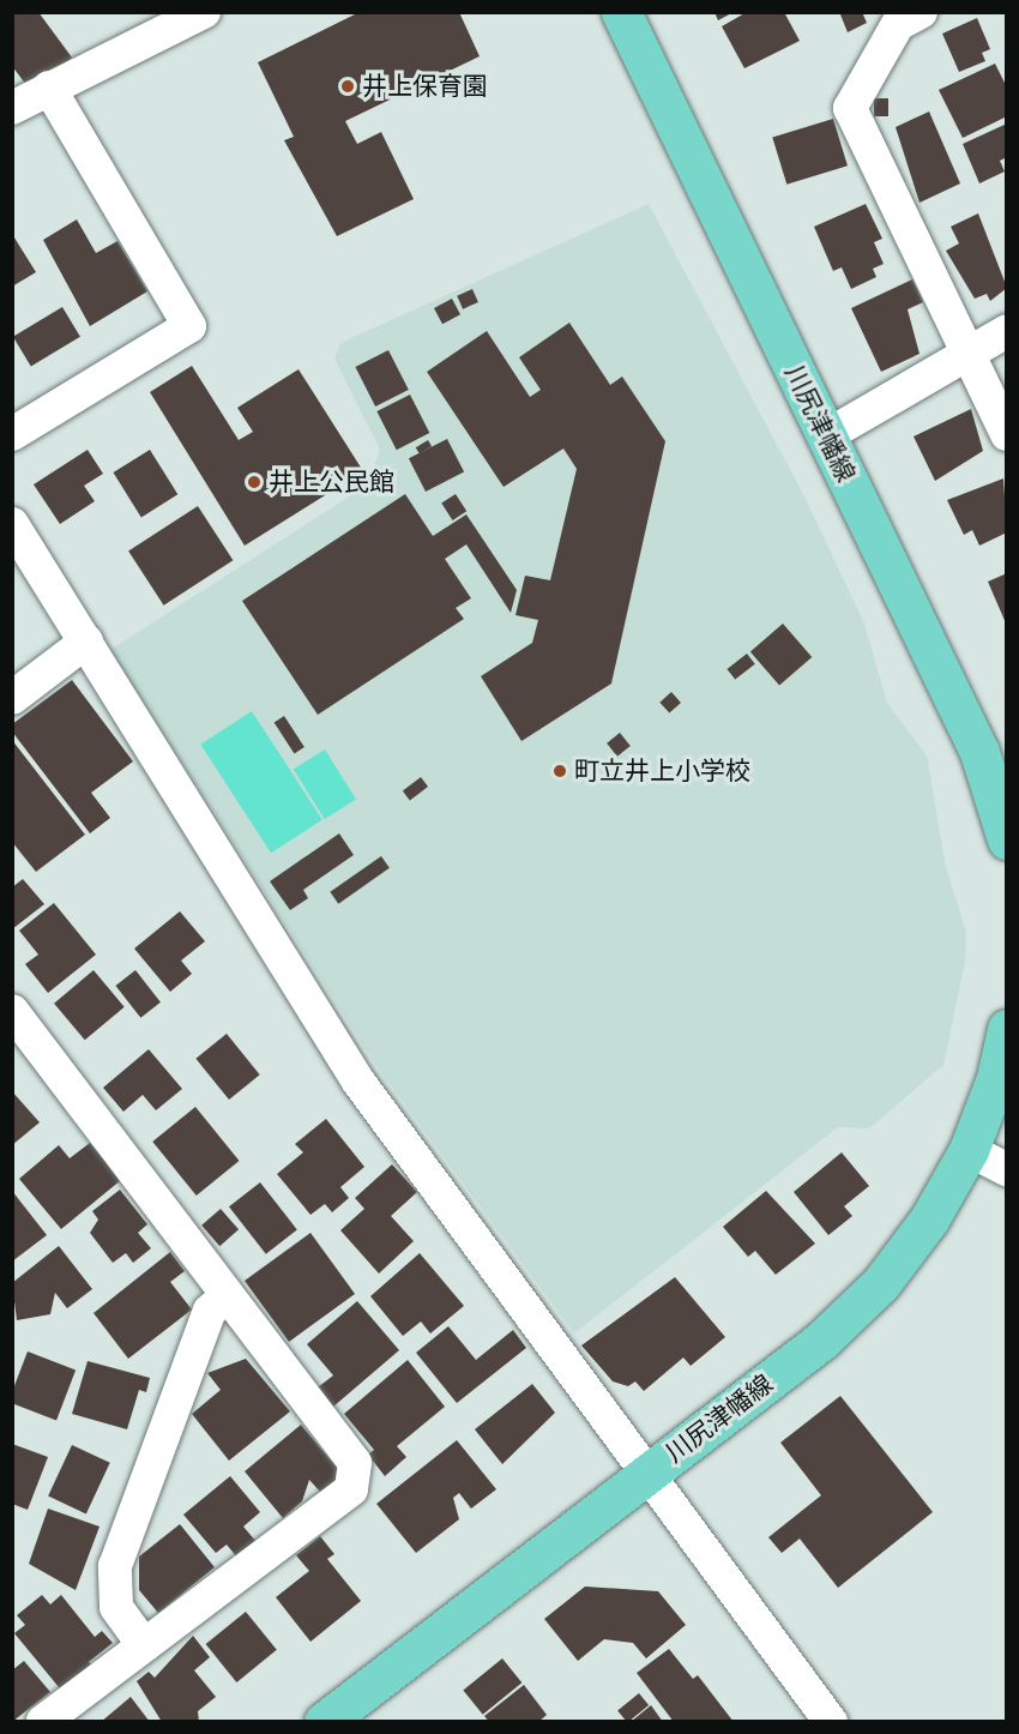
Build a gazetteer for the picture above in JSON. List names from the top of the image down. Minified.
{"streets":{"main road":["川尻津幡線"]},"places":["井上保育園","井上公民館","町立井上小学校"]}
